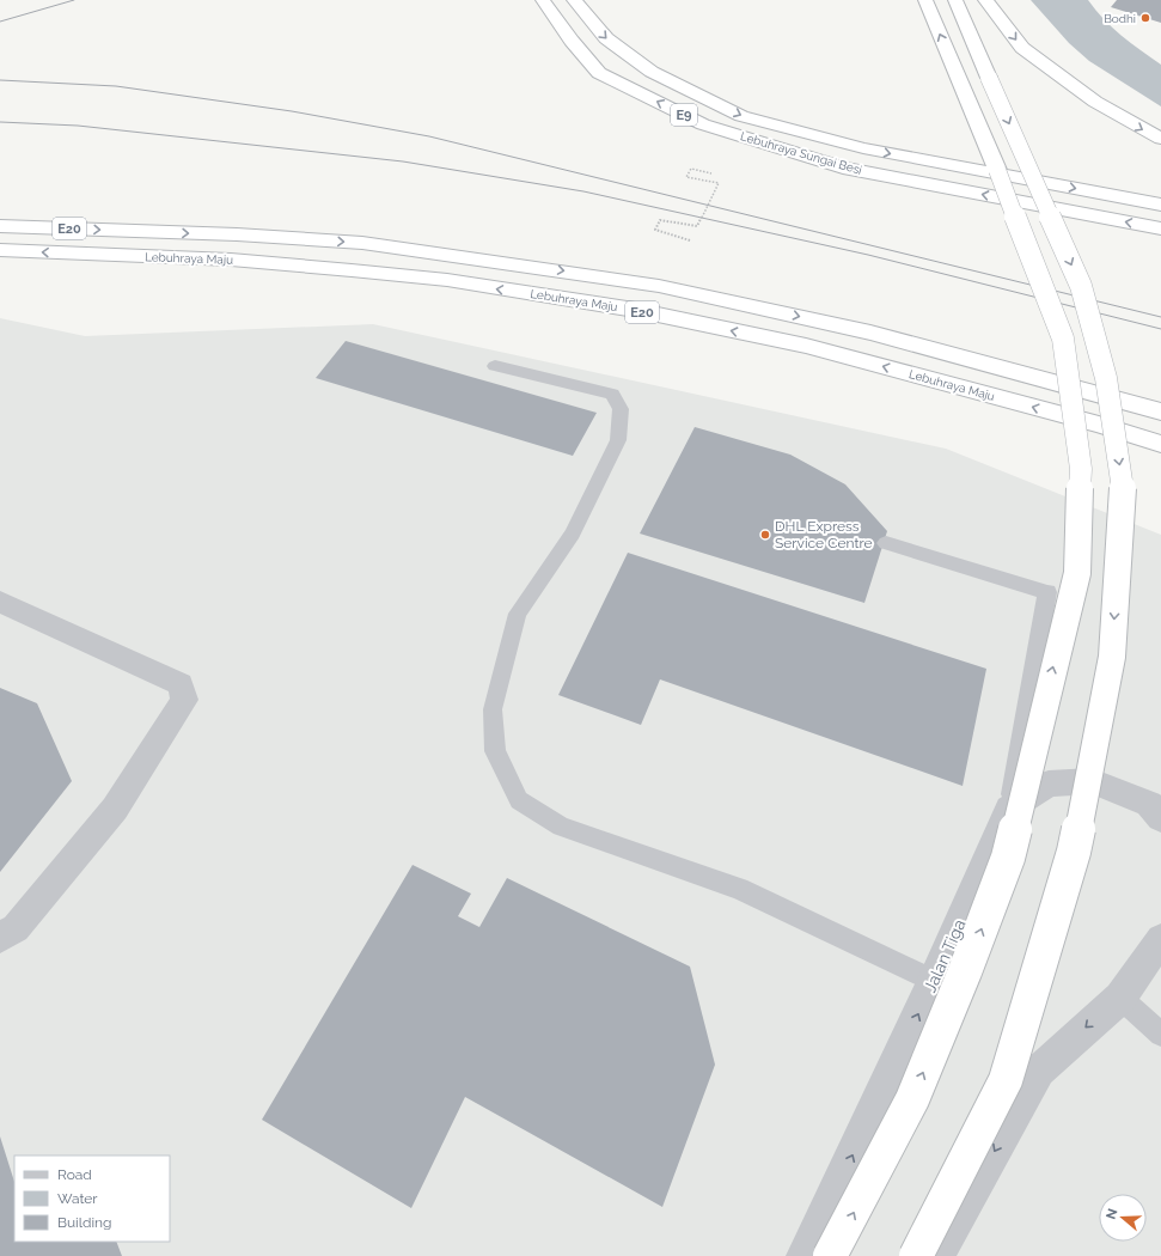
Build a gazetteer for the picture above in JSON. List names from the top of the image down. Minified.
{"streets":{"highway":["E9","Lebuhraya Sungai Besi","E20","Lebuhraya Maju"],"street":["Jalan Tiga"]},"places":["Bodhi","DHL Express Service Centre"],"legend":["Road","Water","Building"],"north":"left"}
